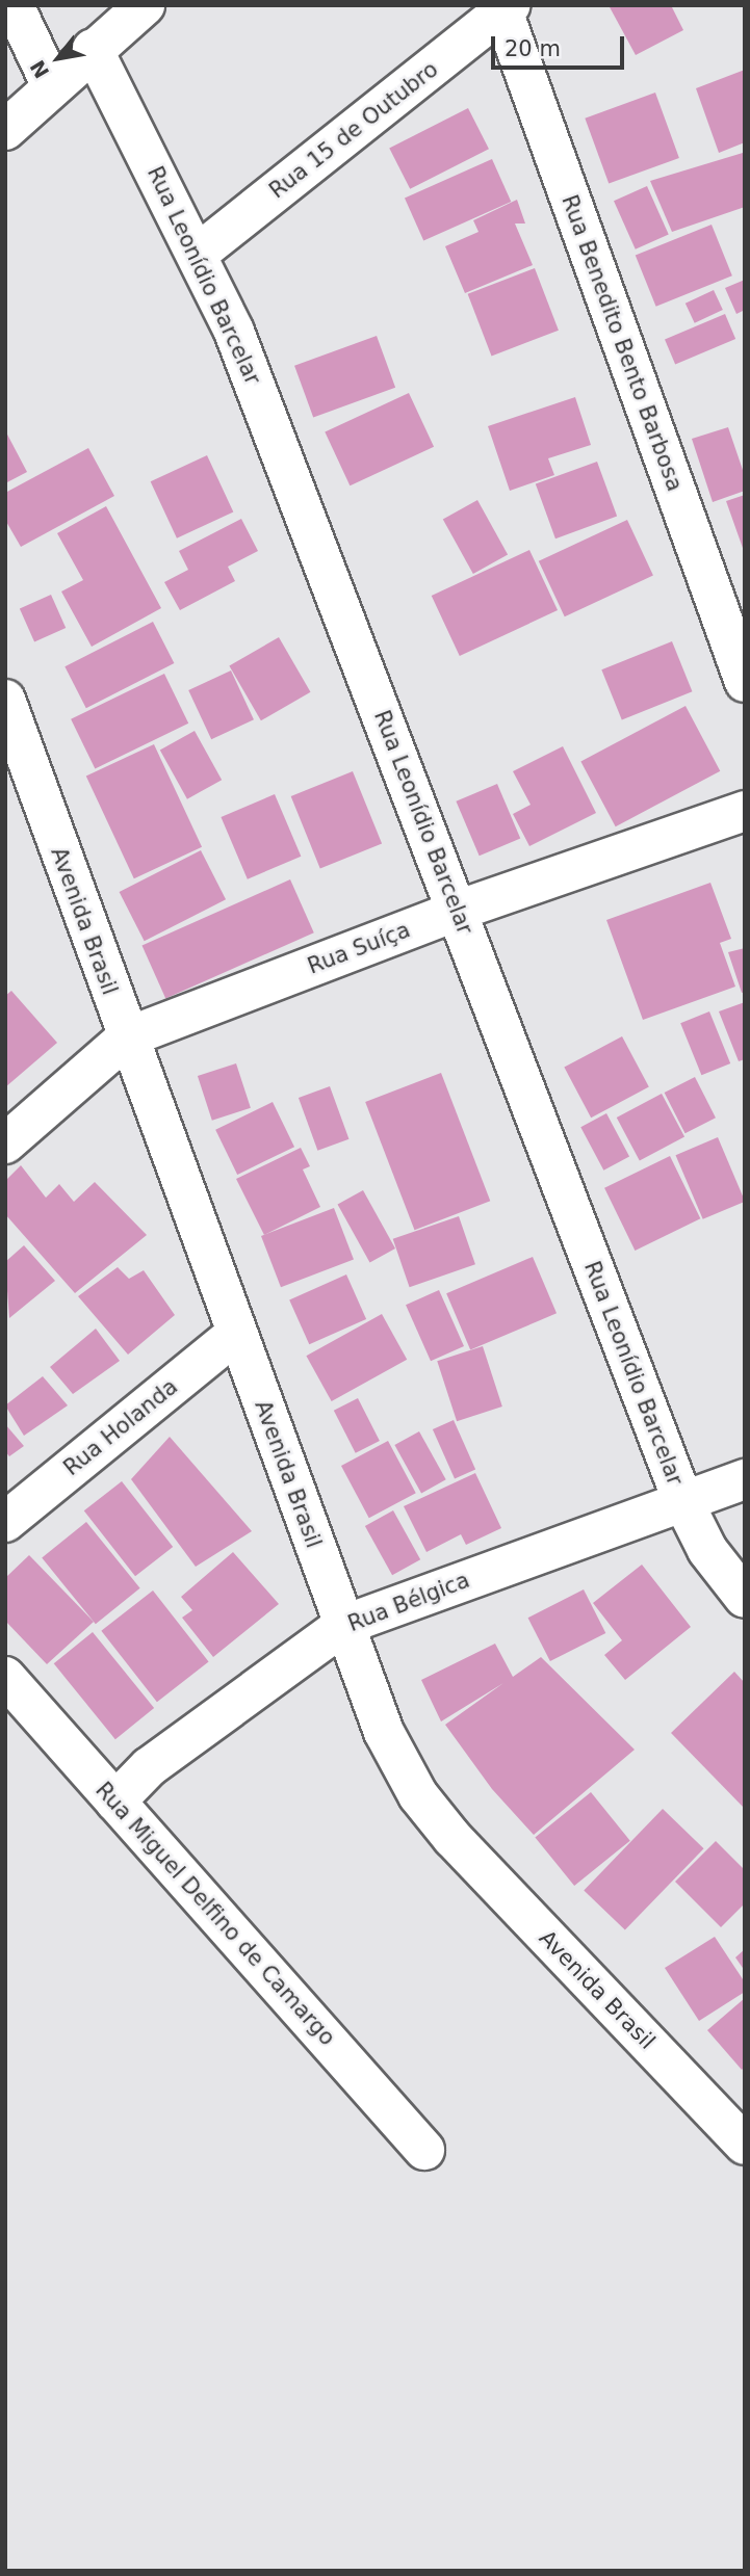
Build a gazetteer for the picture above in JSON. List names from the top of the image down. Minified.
{"streets":{"street":["Rua 15 de Outubro","Rua Leonídio Barcelar","Rua Benedito Bento Barbosa","Avenida Brasil","Rua Suíça","Rua Holanda","Rua Bélgica","Rua Miguel Delfino de Camargo"]},"crossings":[["Rua 15 de Outubro","Rua Leonídio Barcelar"],["Rua 15 de Outubro","Rua Benedito Bento Barbosa"],["Rua Leonídio Barcelar","Rua Suíça"],["Rua Leonídio Barcelar","Rua Bélgica"],["Avenida Brasil","Rua Suíça"],["Avenida Brasil","Rua Holanda"],["Avenida Brasil","Rua Bélgica"],["Rua Bélgica","Rua Miguel Delfino de Camargo"]],"scale_bar":"20 m","north":"bottom left"}
